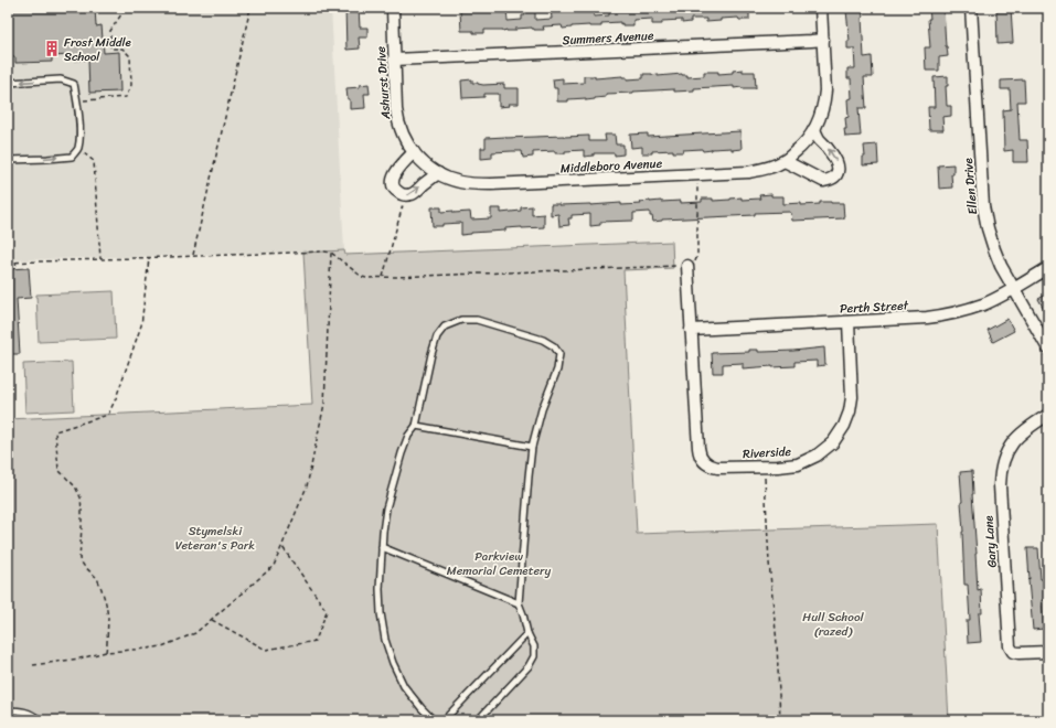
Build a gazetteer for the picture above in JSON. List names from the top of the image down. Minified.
{"streets":{"street":["Summers Avenue","Ashurst Drive","Middleboro Avenue","Ellen Drive","Perth Street","Riverside","Gary Lane"]},"crossings":[["Summers Avenue","Ashurst Drive"],["Summers Avenue","Middleboro Avenue"],["Ashurst Drive","Middleboro Avenue"],["Ellen Drive","Perth Street"],["Perth Street","Riverside"]],"parks":["Stymelski Veteran's Park","Parkview Memorial Cemetery","Hull School (razed)"],"places":{"building":["Frost Middle School"]}}
